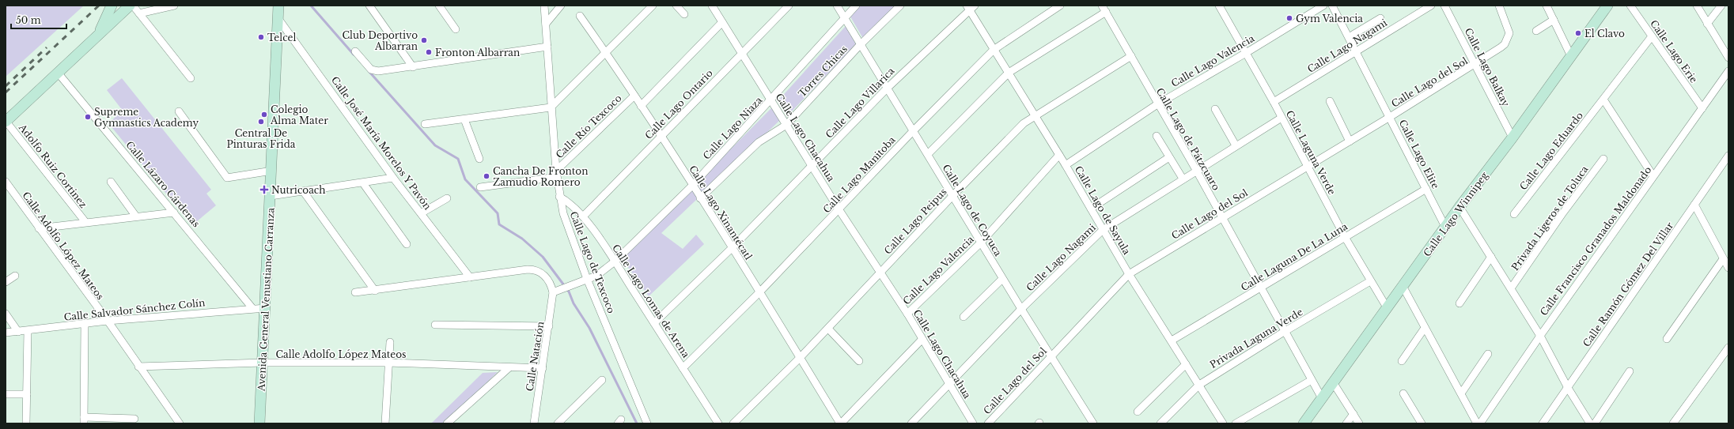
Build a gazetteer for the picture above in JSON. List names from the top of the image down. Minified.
{"streets":{"main road":["Calle Lago Winnipeg","Avenida General Venustiano Carranza"],"street":["Calle Lago Nagami","Calle Lago Erie","Calle Lago Valencia","Calle Lago Balkay","Torres Chicas","Calle Lago del Sol","Calle Lago Villarica","Calle Lago Ontario","Calle Río Texcoco","Calle Lago Niaza","Calle Lago Chacahua","Calle Lago de Pátzcuaro","Calle José María Morelos Y Pavón","Calle Lago Eduardo","Calle Laguna Verde","Calle Lago Elite","Adolfo Ruiz Cortinez","Calle Lago Manitoba","Calle Lázaro Cárdenas","Calle Lago de Coyuca","Calle Lago de Sayula","Calle Lago Xinantécatl","Privada Ligeros de Toluca","Calle Lago Peipus","Calle Francisco Granados Maldonado","Calle Adolfo López Mateos","Calle Laguna De La Luna","Calle Lago de Texcoco","Calle Ramón Gómez Del Villar","Calle Lago Lomas de Arena","Calle Salvador Sánchez Colín","Privada Laguna Verde","Calle Natación"]},"crossings":[["Calle Lago Nagami","Calle Lago Chacahua"],["Calle Lago Nagami","Calle Lago de Pátzcuaro"],["Calle Lago Nagami","Calle Laguna Verde"],["Calle Lago Nagami","Calle Lago Elite"],["Calle Lago Nagami","Calle Lago de Coyuca"],["Calle Lago Nagami","Calle Lago de Sayula"],["Calle Lago Erie","Calle Lago Eduardo"],["Calle Lago Erie","Calle Francisco Granados Maldonado"],["Calle Lago Valencia","Calle Lago Chacahua"],["Calle Lago Valencia","Calle Lago de Pátzcuaro"],["Calle Lago Valencia","Calle Laguna Verde"],["Calle Lago Valencia","Calle Lago de Coyuca"],["Calle Lago Valencia","Calle Lago de Sayula"],["Calle Lago Balkay","Calle Lago del Sol"],["Calle Lago Balkay","Calle Lago Winnipeg"],["Torres Chicas","Calle Lago Chacahua"],["Torres Chicas","Calle Lago de Coyuca"],["Torres Chicas","Calle Lago Xinantécatl"],["Calle Lago del Sol","Calle Lago de Pátzcuaro"],["Calle Lago del Sol","Calle Laguna Verde"],["Calle Lago del Sol","Calle Lago Elite"],["Calle Lago del Sol","Calle Lago de Coyuca"],["Calle Lago del Sol","Calle Lago de Sayula"],["Calle Lago Villarica","Calle Lago Chacahua"],["Calle Lago Villarica","Calle Lago de Coyuca"],["Calle Lago Villarica","Calle Lago de Sayula"],["Calle Lago Villarica","Calle Lago Xinantécatl"],["Calle Lago Villarica","Calle Lago Lomas de Arena"],["Calle Lago Ontario","Calle Lago Chacahua"],["Calle Lago Ontario","Calle Lago Xinantécatl"],["Calle Lago Ontario","Calle Lago Lomas de Arena"],["Calle Río Texcoco","Calle Lago Xinantécatl"],["Calle Río Texcoco","Calle Lago de Texcoco"],["Calle Lago Niaza","Calle Lago Chacahua"],["Calle Lago Niaza","Calle Lago de Coyuca"],["Calle Lago Niaza","Calle Lago Xinantécatl"],["Calle Lago Niaza","Calle Lago de Texcoco"],["Calle Lago Niaza","Calle Lago Lomas de Arena"],["Calle Lago Niaza","Calle Natación"],["Calle Lago Chacahua","Calle Lago Manitoba"],["Calle Lago Chacahua","Calle Lago Peipus"],["Calle Lago de Pátzcuaro","Calle Lago Winnipeg"],["Calle Lago de Pátzcuaro","Calle Lago Peipus"],["Calle Lago de Pátzcuaro","Calle Laguna De La Luna"],["Calle Lago de Pátzcuaro","Privada Laguna Verde"],["Calle José María Morelos Y Pavón","Avenida General Venustiano Carranza"],["Calle Laguna Verde","Calle Lago Winnipeg"],["Calle Laguna Verde","Calle Laguna De La Luna"],["Calle Laguna Verde","Privada Laguna Verde"],["Calle Lago Elite","Calle Lago Winnipeg"],["Calle Lago Elite","Calle Laguna De La Luna"],["Calle Lago Manitoba","Calle Lago de Coyuca"],["Calle Lago Manitoba","Calle Lago de Sayula"],["Calle Lago Manitoba","Calle Lago Xinantécatl"],["Calle Lago Manitoba","Calle Lago Lomas de Arena"],["Calle Lázaro Cárdenas","Calle Salvador Sánchez Colín"],["Calle Lago de Coyuca","Calle Lago Peipus"],["Calle Lago de Sayula","Calle Lago Peipus"],["Calle Lago de Sayula","Calle Laguna De La Luna"],["Calle Lago de Sayula","Privada Laguna Verde"],["Calle Lago Xinantécatl","Calle Lago Peipus"],["Calle Adolfo López Mateos","Avenida General Venustiano Carranza"],["Calle Adolfo López Mateos","Calle Salvador Sánchez Colín"],["Calle Adolfo López Mateos","Calle Natación"],["Calle Lago de Texcoco","Calle Lago Lomas de Arena"],["Avenida General Venustiano Carranza","Calle Salvador Sánchez Colín"]],"places":{"other":["Gym Valencia","El Clavo","Telcel","Club Deportivo Albarran","Fronton Albarran","Colegio Alma Mater","Supreme Gymnastics Academy","Central De Pinturas Frida","Cancha De Fronton Zamudio Romero"],"health":["Nutricoach"]},"scale_bar":"50 m"}
